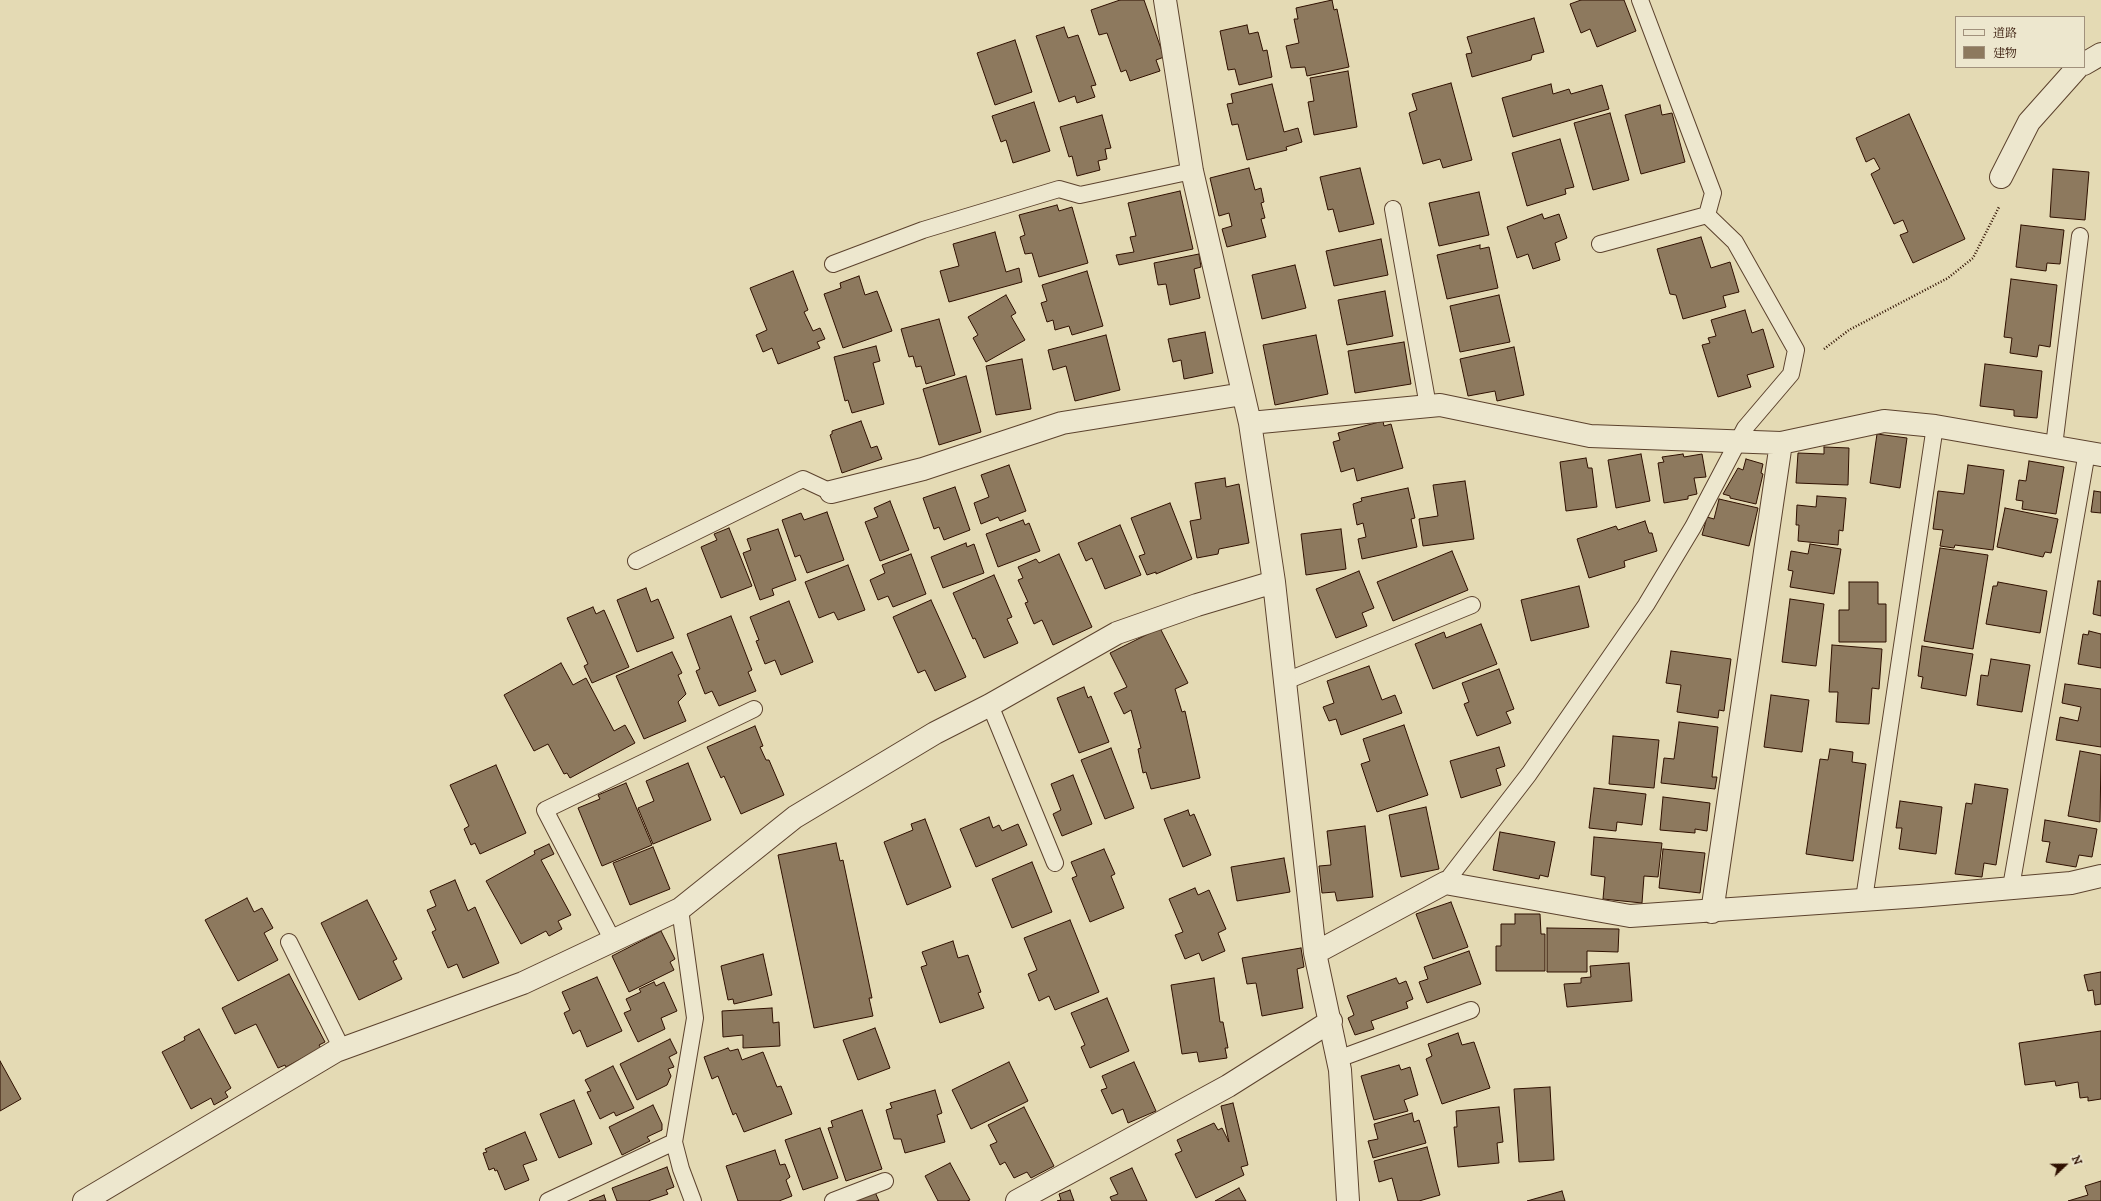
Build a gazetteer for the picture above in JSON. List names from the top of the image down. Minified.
{"legend":["道路","建物"],"north":"right"}
